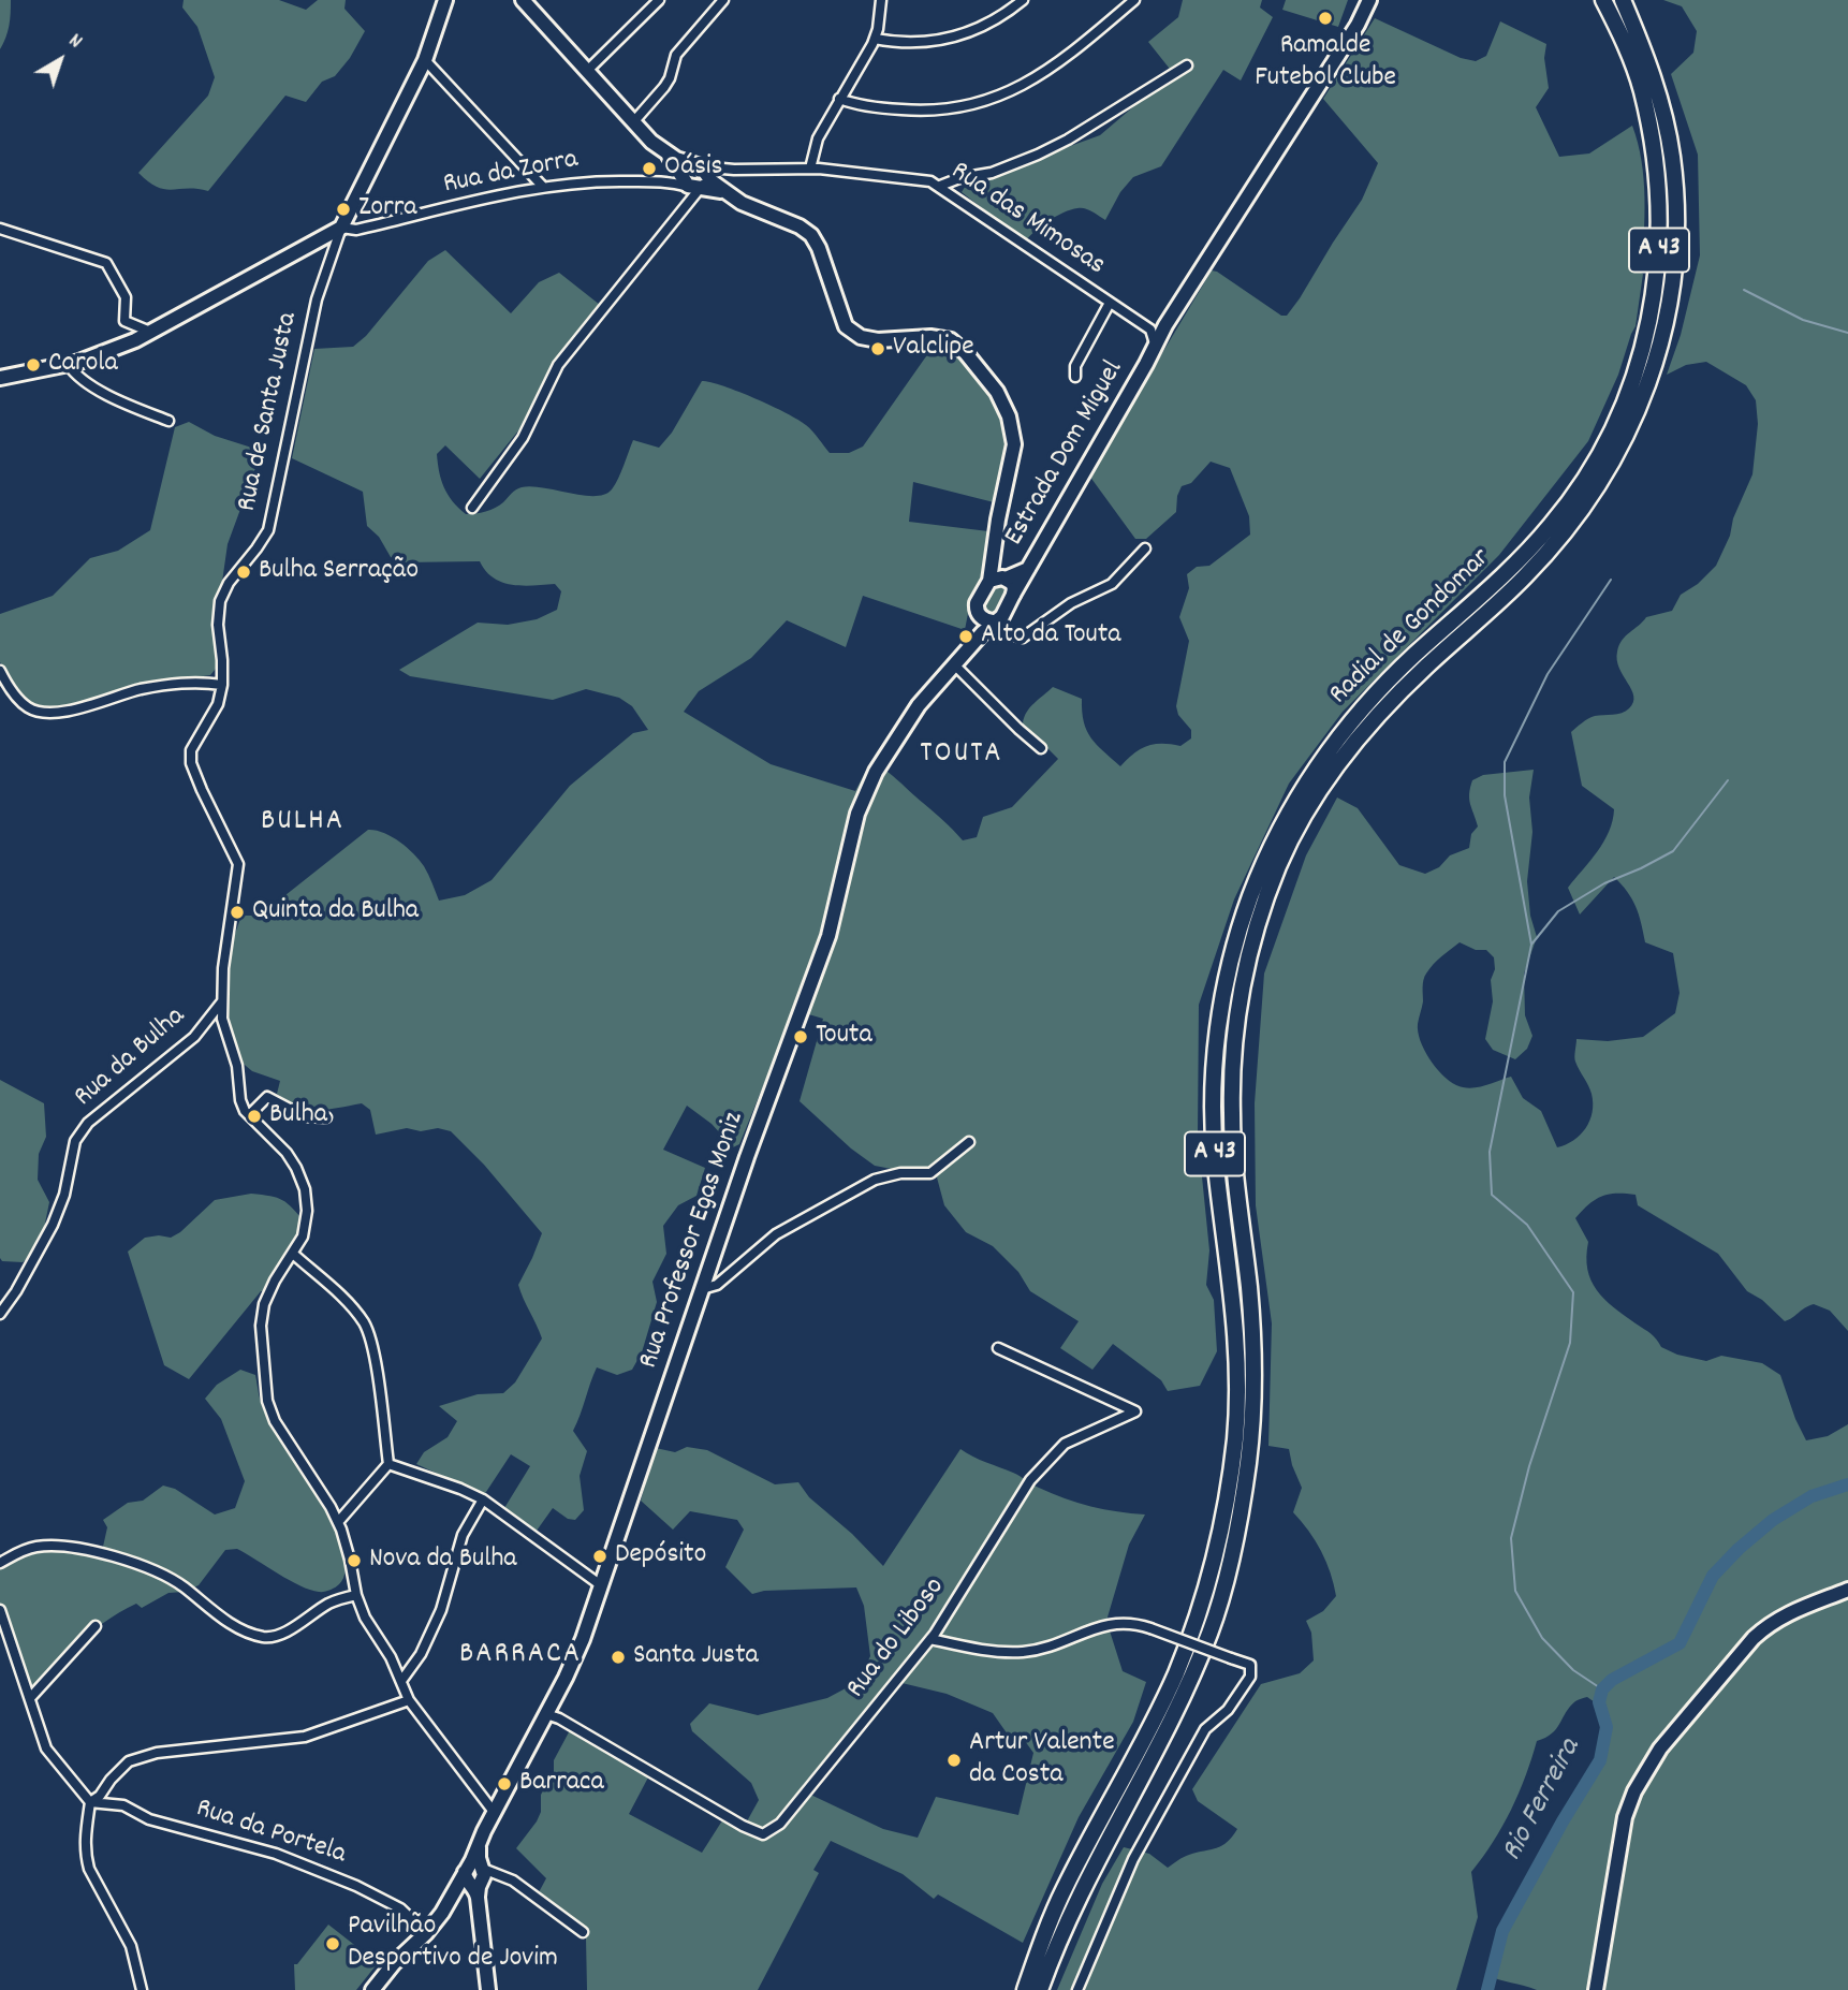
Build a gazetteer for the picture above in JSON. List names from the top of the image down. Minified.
{"streets":{"highway":["A 43","Radial de Gondomar"],"main road":["Estrada Dom Miguel","Rua Professor Egas Moniz"],"street":["Rua da Zorra","Rua das Mimosas","Rua de Santa Justa","Rua da Bulha","Rua do Liboso","Rua da Portela"]},"crossings":[["Rua da Zorra","Rua das Mimosas"],["Rua da Zorra","Rua de Santa Justa"],["Estrada Dom Miguel","Rua Professor Egas Moniz"],["Rua Professor Egas Moniz","Rua do Liboso"]],"districts":["TOUTA","BULHA","BARRACA"],"water":["Rio Ferreira"],"places":["Ramalde Futebol Clube","Oásis","Zorra","Valclipe","Carola","Bulha Serração","Alto da Touta","Quinta da Bulha","Touta","Bulha","Depósito","Nova da Bulha","Santa Justa","Artur Valente da Costa","Barraca","Pavilhão Desportivo de Jovim"],"north":"top right"}
